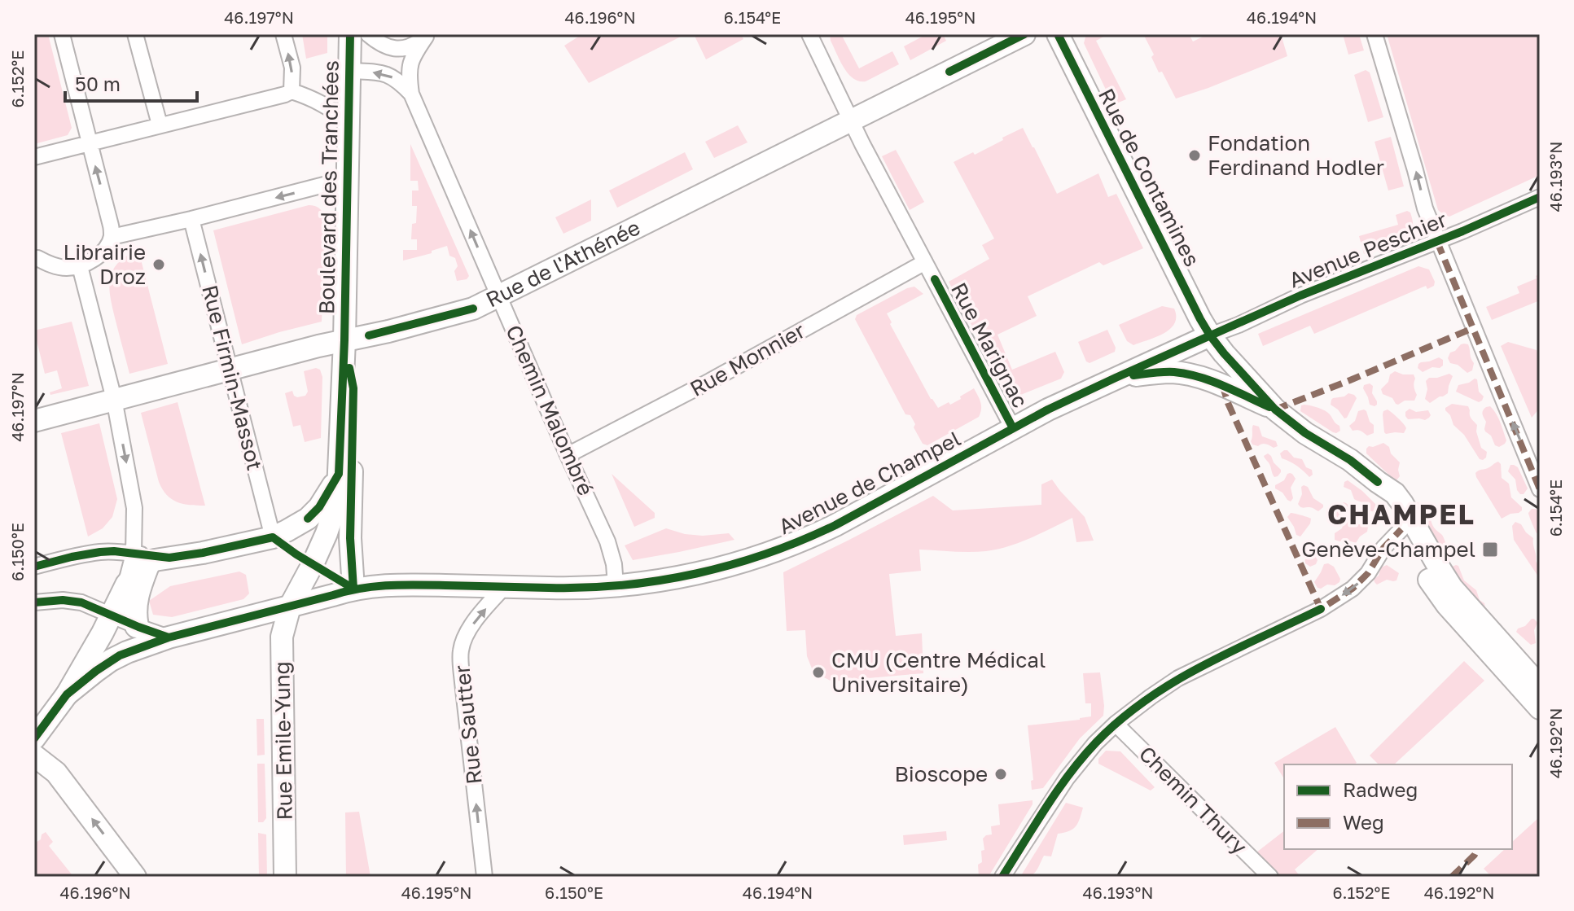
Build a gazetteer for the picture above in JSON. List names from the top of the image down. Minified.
{"streets":{"main road":["Rue de Contamines","Boulevard des Tranchées","Rue de l'Athénée","Avenue de Champel","Rue Emile-Yung"],"street":["Avenue Peschier","Rue Marignac","Rue Monnier","Rue Firmin-Massot","Chemin Malombré","Rue Sautter","Chemin Thury"]},"crossings":[["Rue de Contamines","Avenue Peschier"],["Rue de Contamines","Avenue de Champel"],["Boulevard des Tranchées","Rue de l'Athénée"],["Boulevard des Tranchées","Avenue de Champel"],["Boulevard des Tranchées","Rue Emile-Yung"],["Avenue Peschier","Avenue de Champel"],["Rue de l'Athénée","Rue Marignac"],["Rue de l'Athénée","Rue Firmin-Massot"],["Rue de l'Athénée","Chemin Malombré"],["Rue Marignac","Rue Monnier"],["Rue Marignac","Avenue de Champel"],["Rue Monnier","Chemin Malombré"],["Chemin Malombré","Avenue de Champel"],["Avenue de Champel","Rue Sautter"],["Avenue de Champel","Rue Emile-Yung"]],"one_way":["Chemin Malombré","Rue Sautter"],"districts":["CHAMPEL"],"places":{"other":["Fondation Ferdinand Hodler","Librairie Droz","CMU (Centre Médical Universitaire)","Bioscope"],"transit":["Genève-Champel"]},"legend":["Radweg","Weg"],"scale_bar":"50 m","coordinates":["46.197°N","46.196°N","6.154°E","46.195°N","46.194°N","6.152°E","46.193°N","6.150°E","46.192°N"]}
